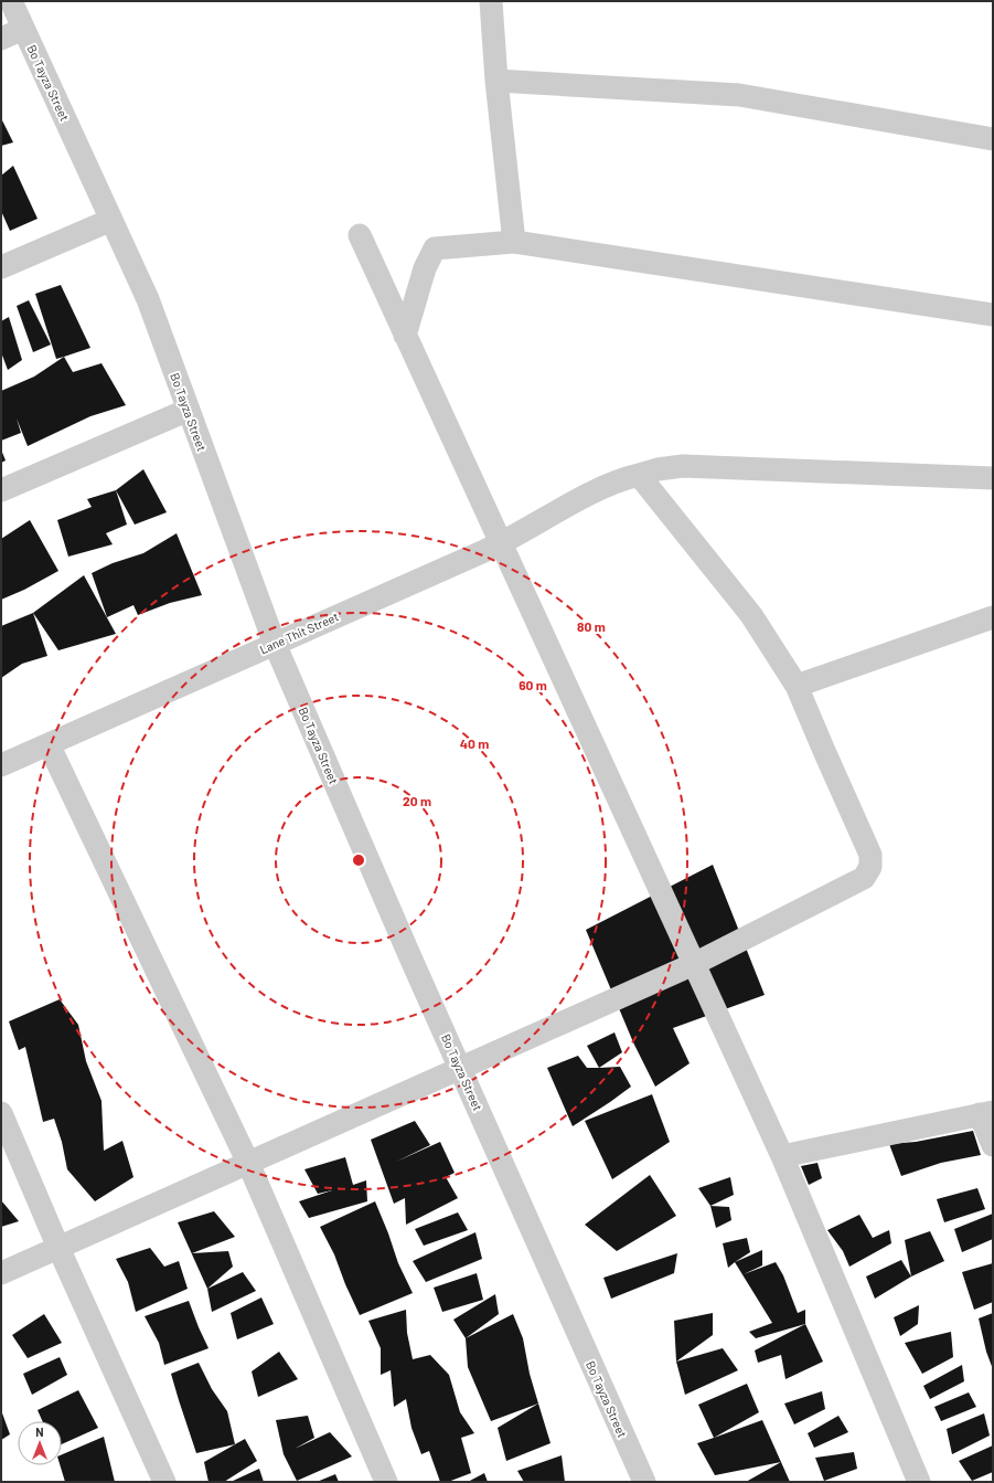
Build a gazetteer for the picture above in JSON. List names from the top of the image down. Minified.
{"streets":{"street":["Bo Tayza Street","Lane Thit Street"]},"crossings":[["Bo Tayza Street","Lane Thit Street"]],"north":"top","rings":["80 m","60 m","40 m","20 m"]}
